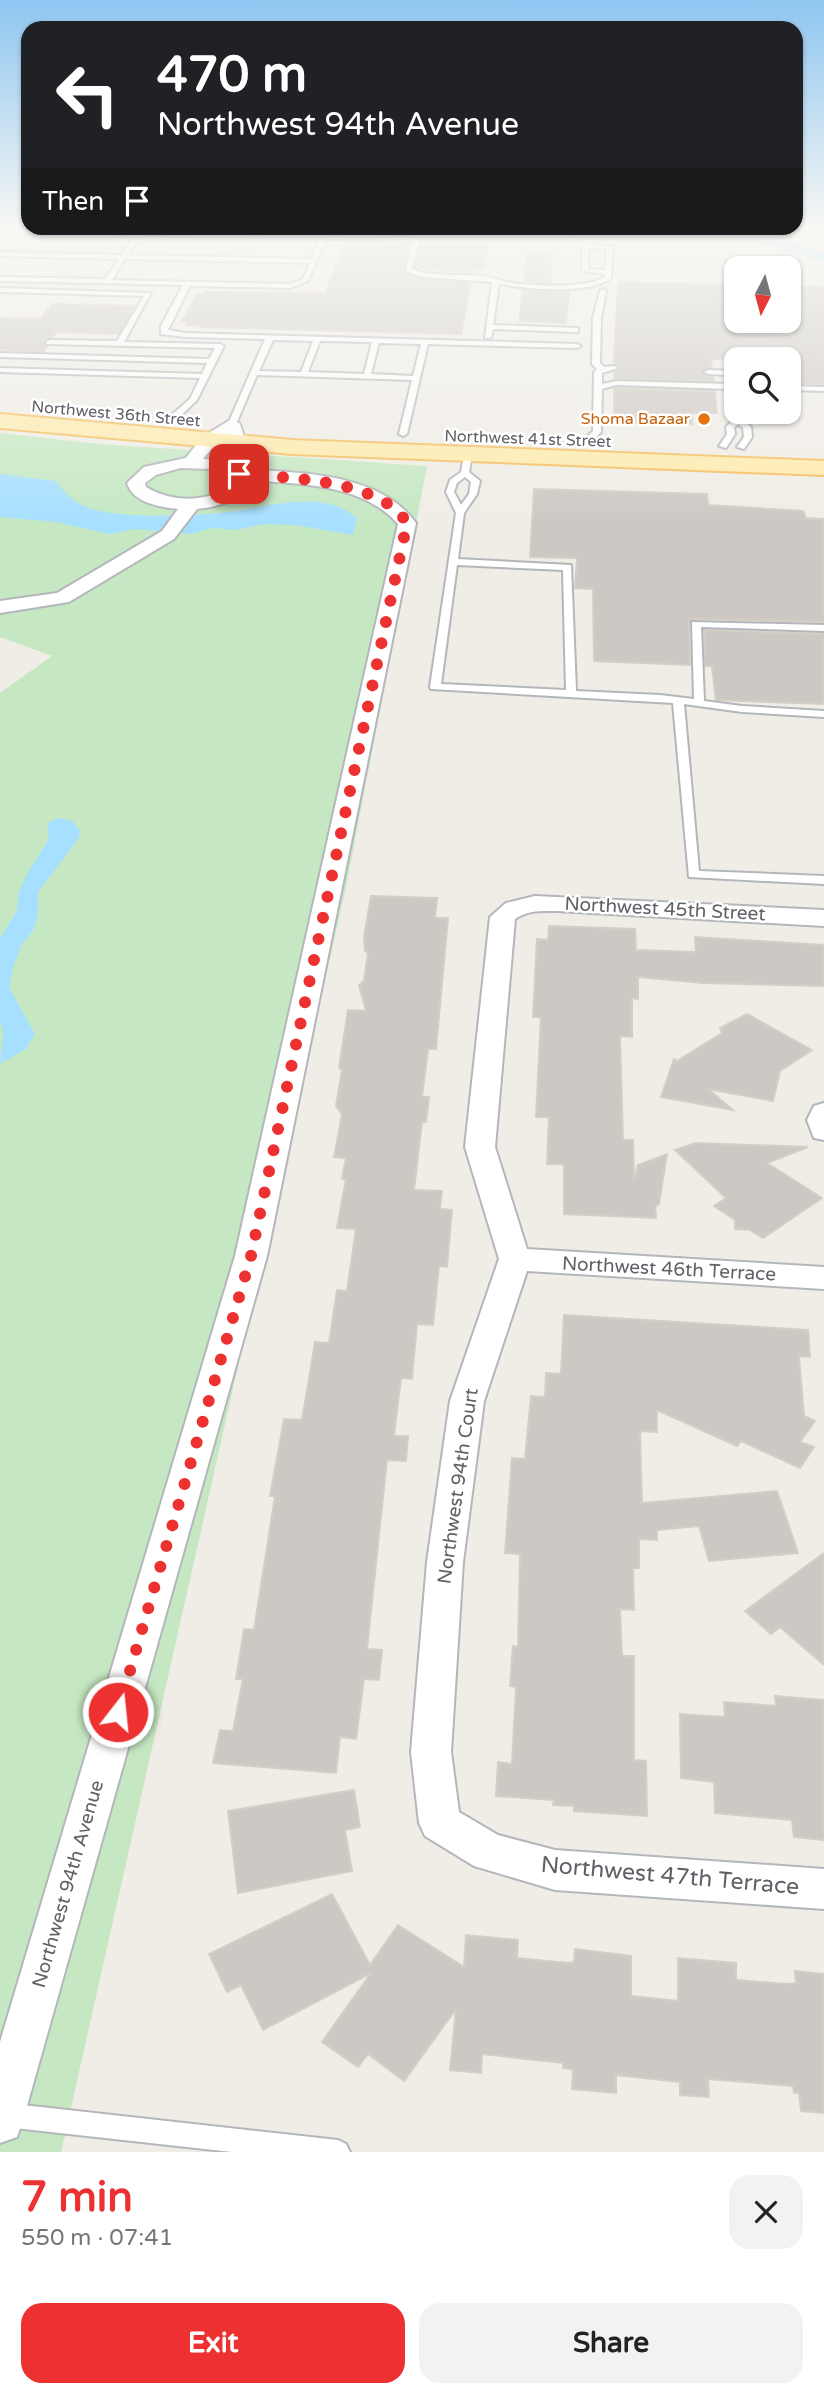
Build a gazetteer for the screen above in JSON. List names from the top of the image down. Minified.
{"streets":{"main road":["Northwest 36th Street","Northwest 41st Street"],"street":["Northwest 45th Street","Northwest 46th Terrace","Northwest 94th Court","Northwest 47th Terrace","Northwest 94th Avenue"]},"crossings":[["Northwest 36th Street","Northwest 41st Street"],["Northwest 45th Street","Northwest 46th Terrace"],["Northwest 45th Street","Northwest 94th Court"],["Northwest 46th Terrace","Northwest 94th Court"],["Northwest 94th Court","Northwest 47th Terrace"]],"places":["Shoma Bazaar"],"north":"bottom","page":{"turn":["470 m","Northwest 94th Avenue"],"then":"Then","heading":["7 min","550 m · 07:41"],"buttons":["Exit","Share"]}}
